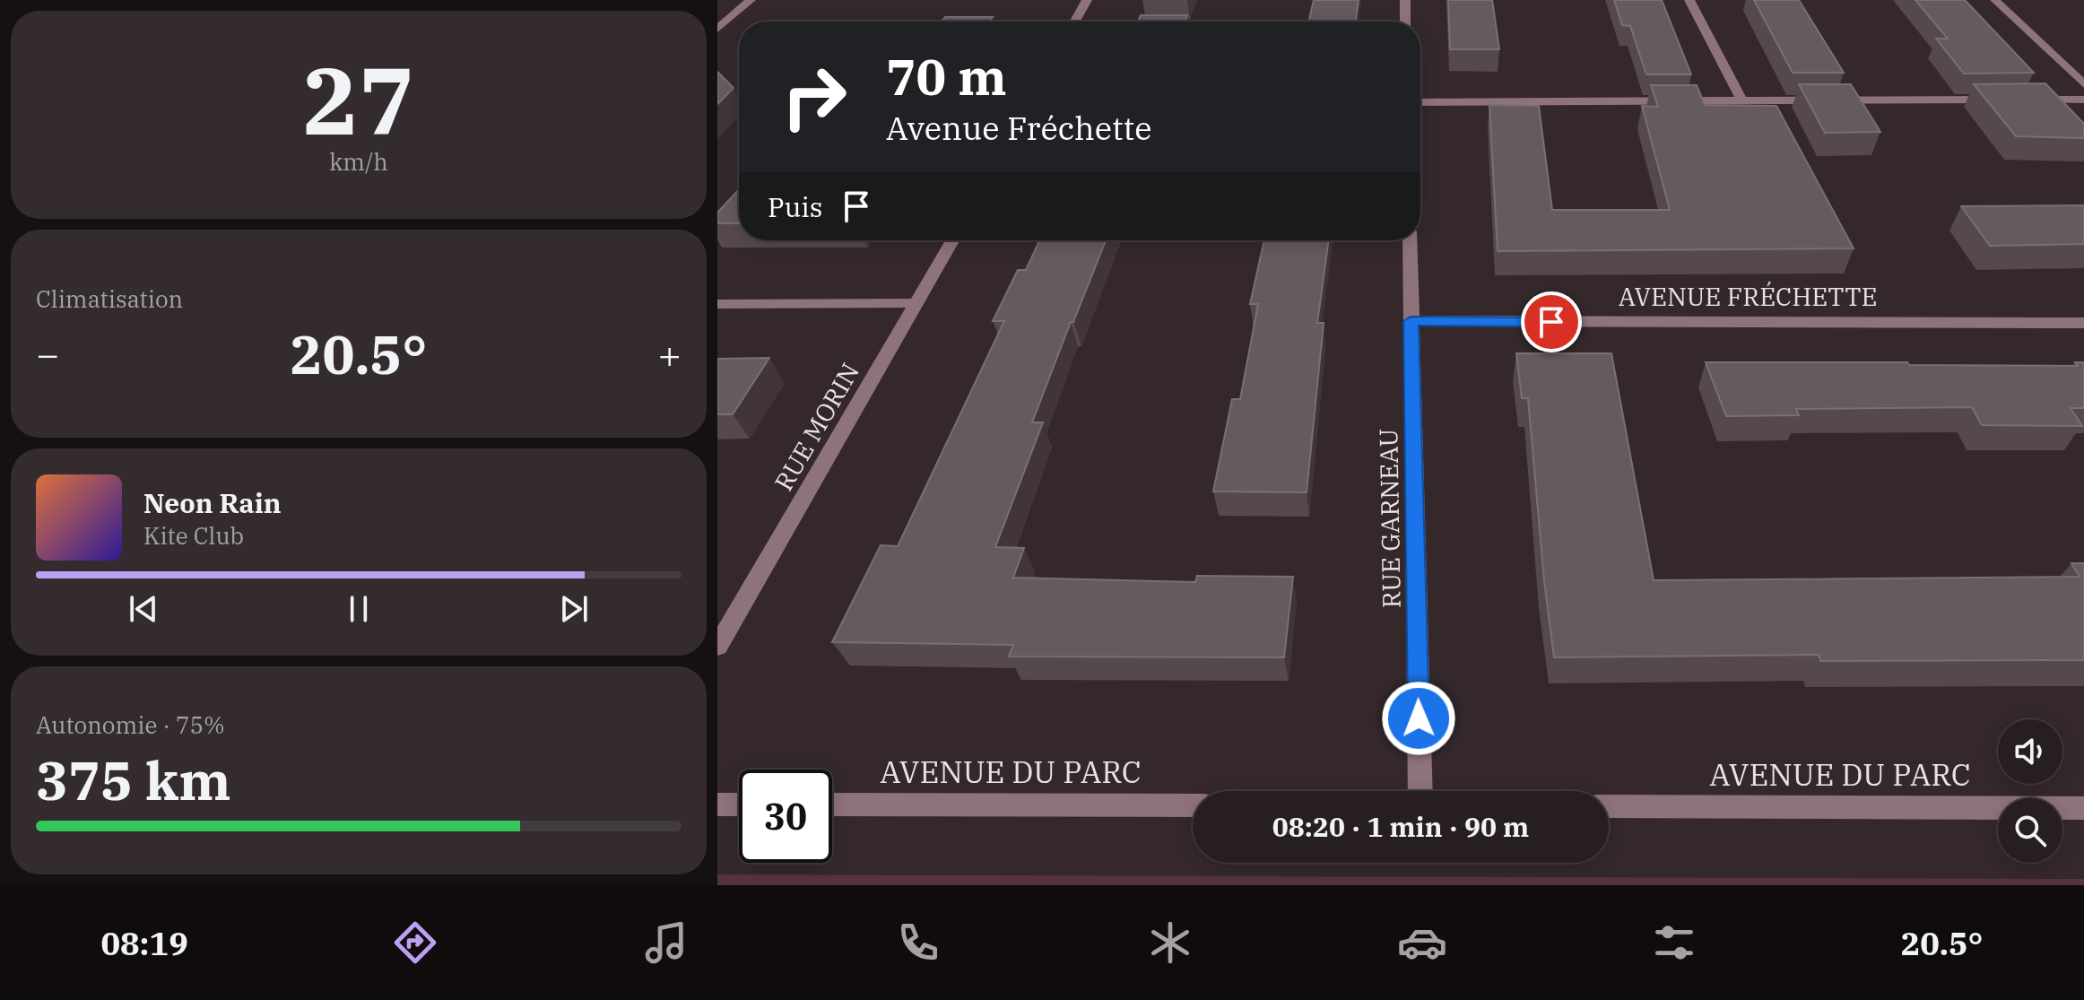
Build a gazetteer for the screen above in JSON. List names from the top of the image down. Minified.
{"streets":{"street":["AVENUE FRÉCHETTE","RUE MORIN","RUE GARNEAU","AVENUE DU PARC"]},"crossings":[["AVENUE FRÉCHETTE","RUE GARNEAU"]],"page":{"tile":[["27","km/h"],"Climatisation",["Autonomie · 75%","375 km"]],"turn":["70 m","Avenue Fréchette"],"then":"Puis","heat":["−","20.5°","+"],"song":["Neon Rain","Kite Club"],"limit":"30","trip":"08:20 · 1 min · 90 m","tabs":["08:19","20.5°"]}}
